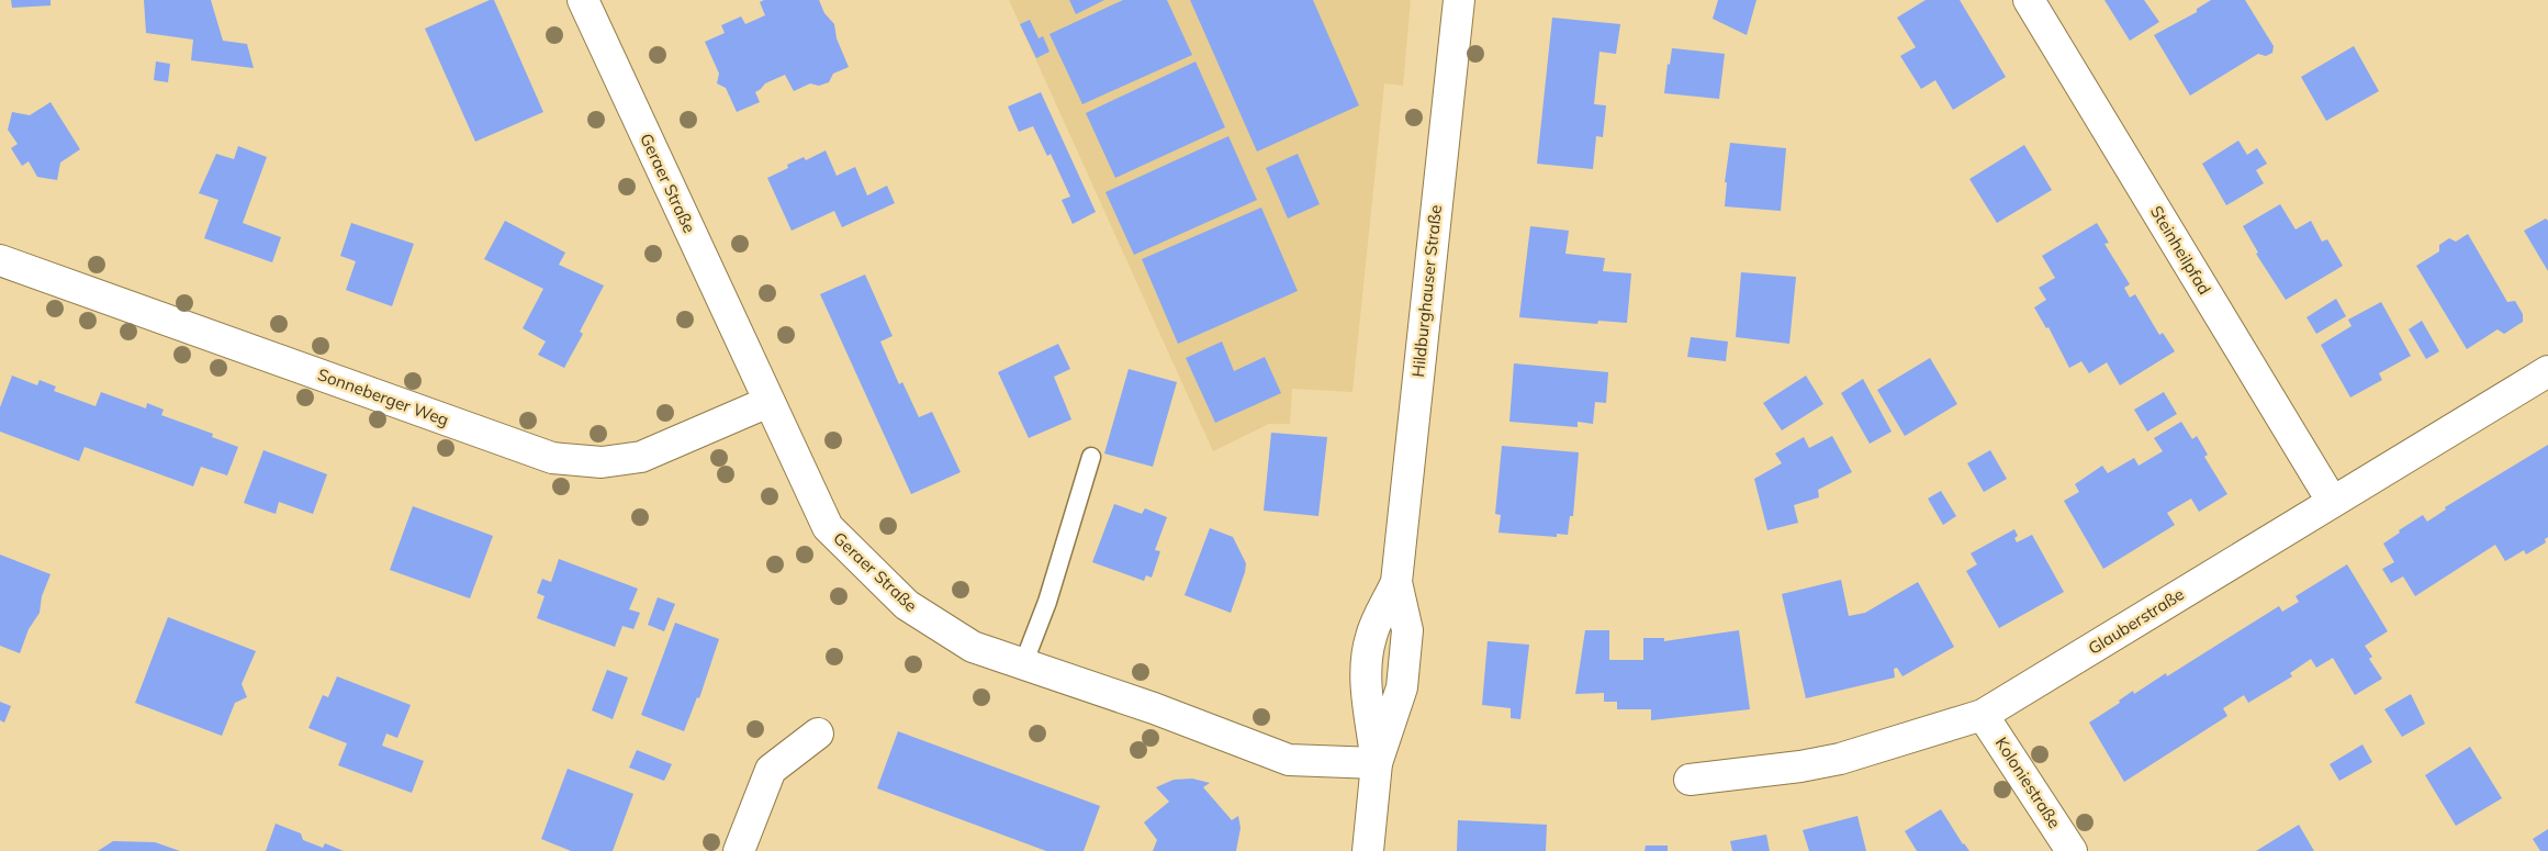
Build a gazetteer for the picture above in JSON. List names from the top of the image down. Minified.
{"streets":{"street":["Geraer Straße","Steinheilpfad","Hildburghauser Straße","Sonneberger Weg","Glauberstraße","Koloniestraße"]},"crossings":[["Geraer Straße","Hildburghauser Straße"],["Geraer Straße","Sonneberger Weg"],["Steinheilpfad","Glauberstraße"],["Glauberstraße","Koloniestraße"]]}
